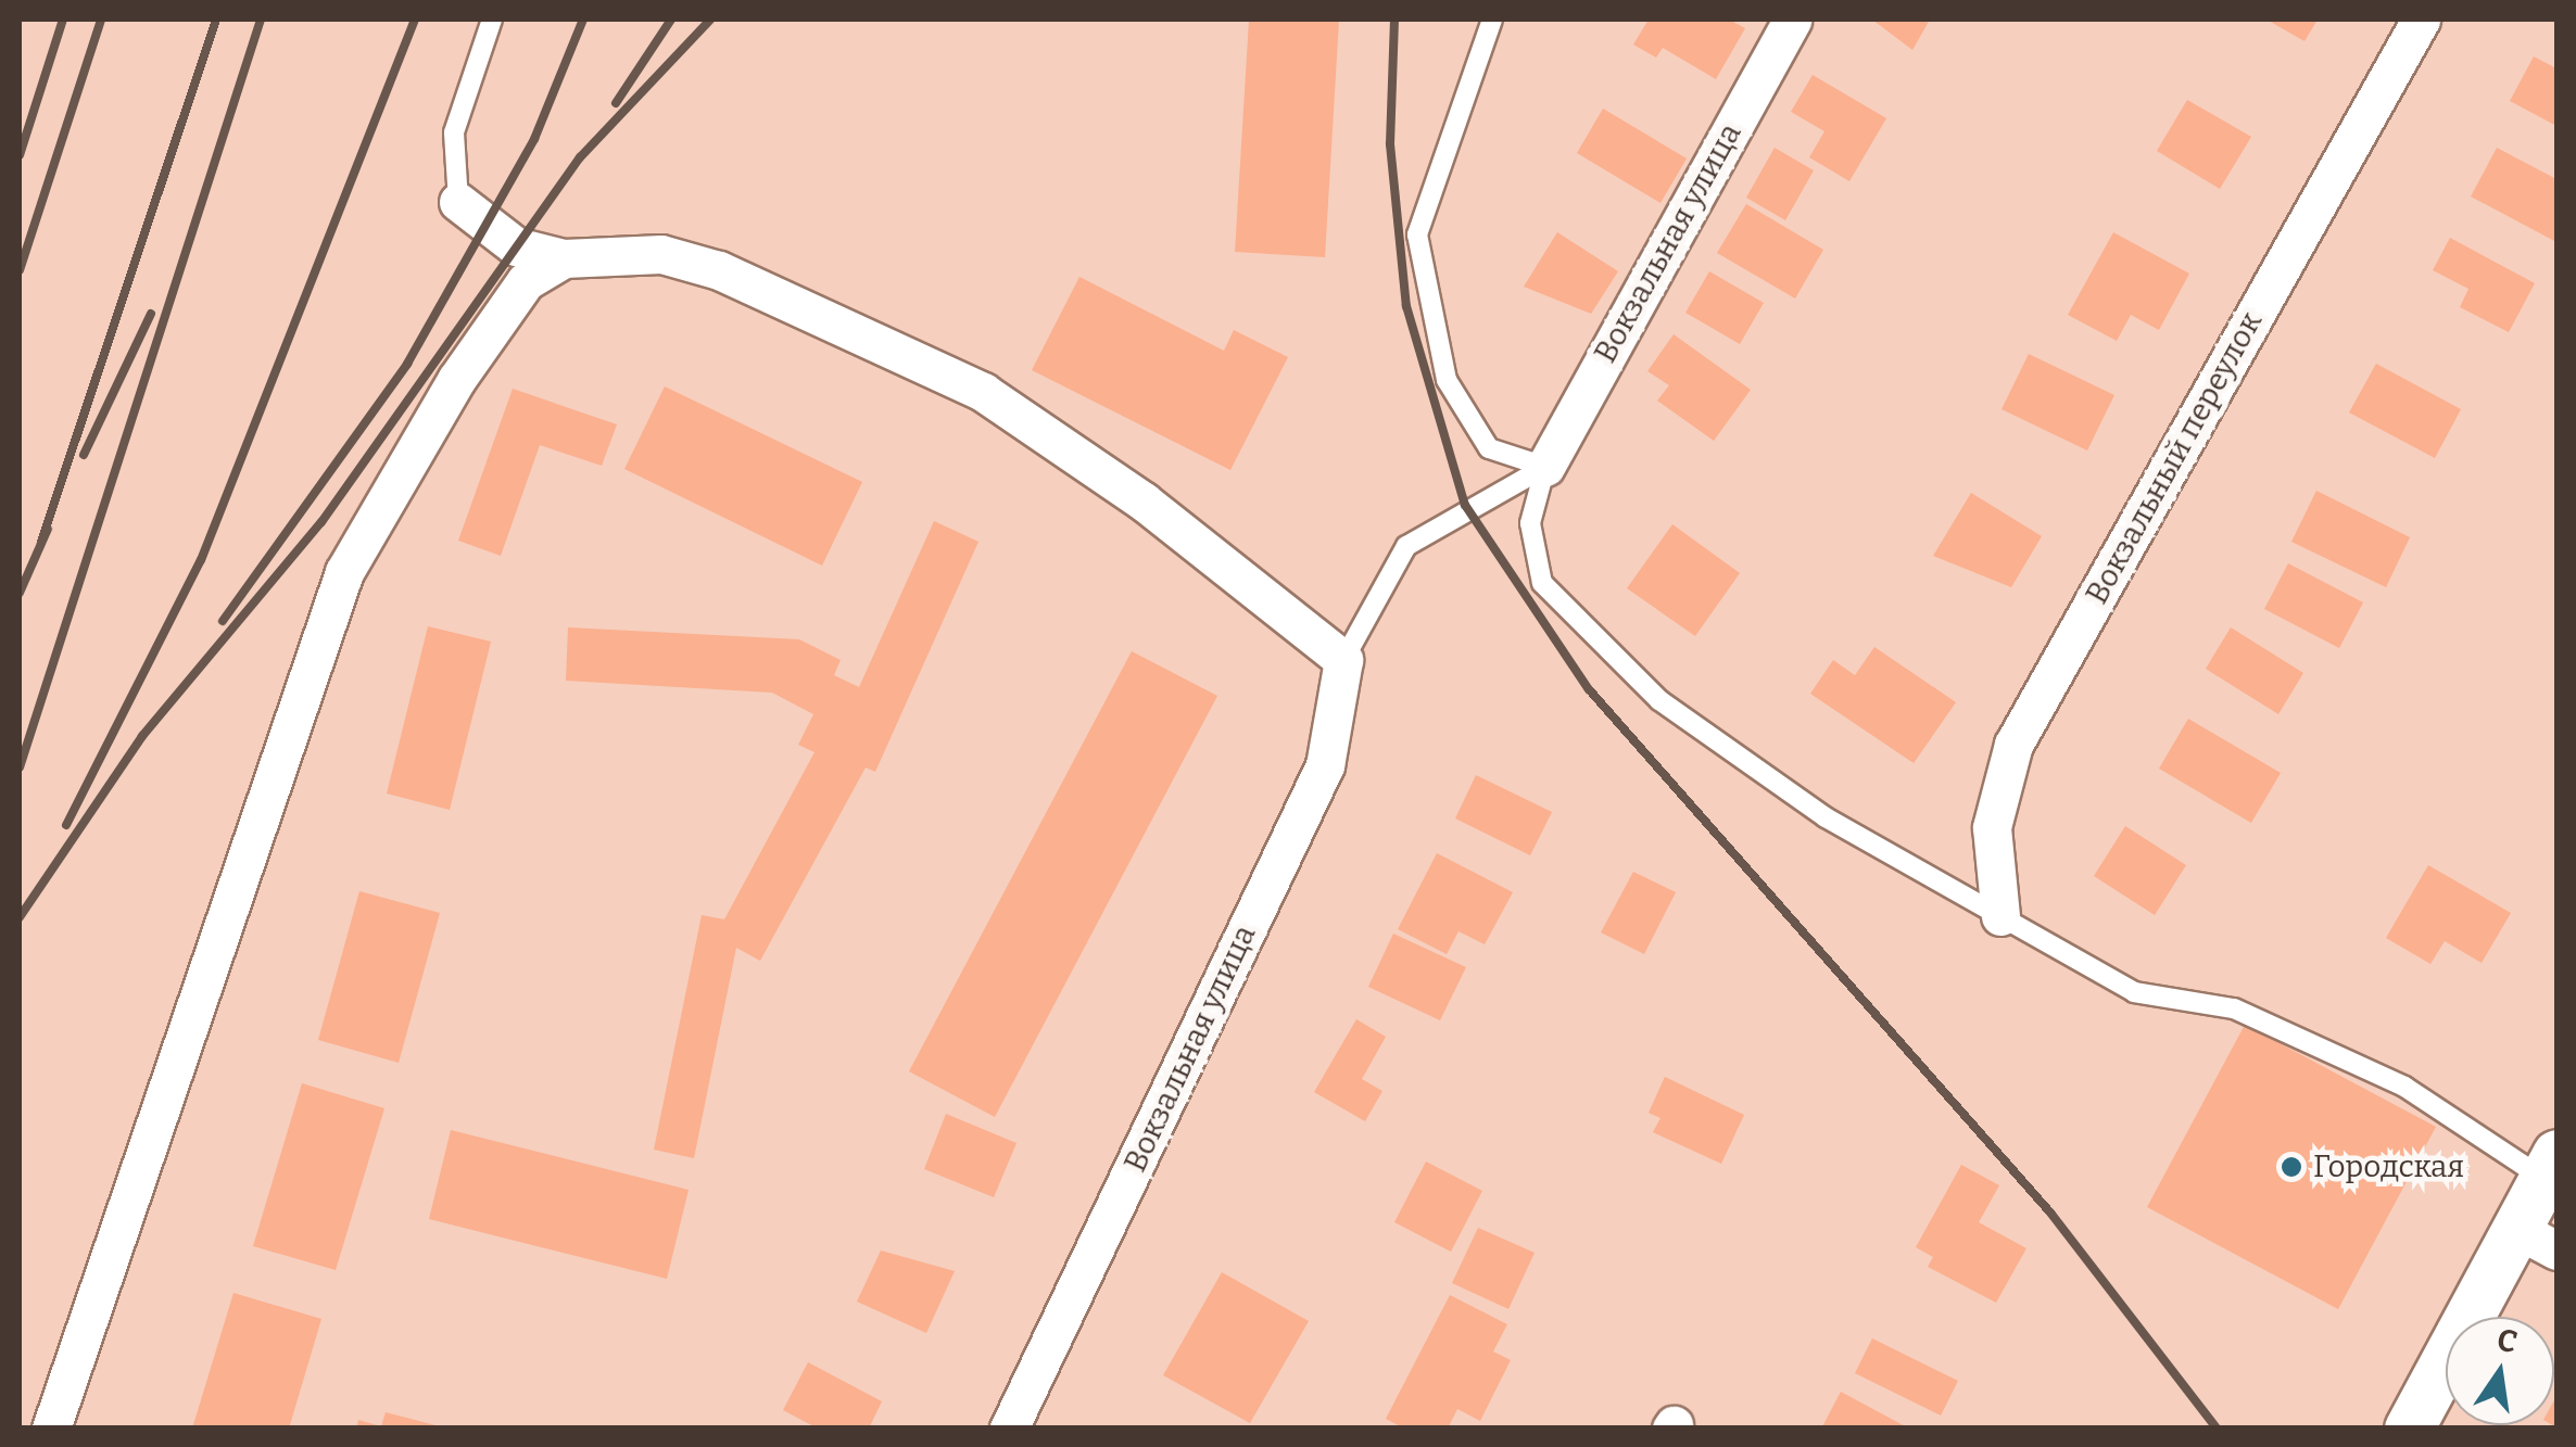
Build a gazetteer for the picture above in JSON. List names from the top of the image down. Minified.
{"streets":{"street":["Вокзальная улица","Вокзальный переулок"]},"places":["Городская"],"north":"top"}
